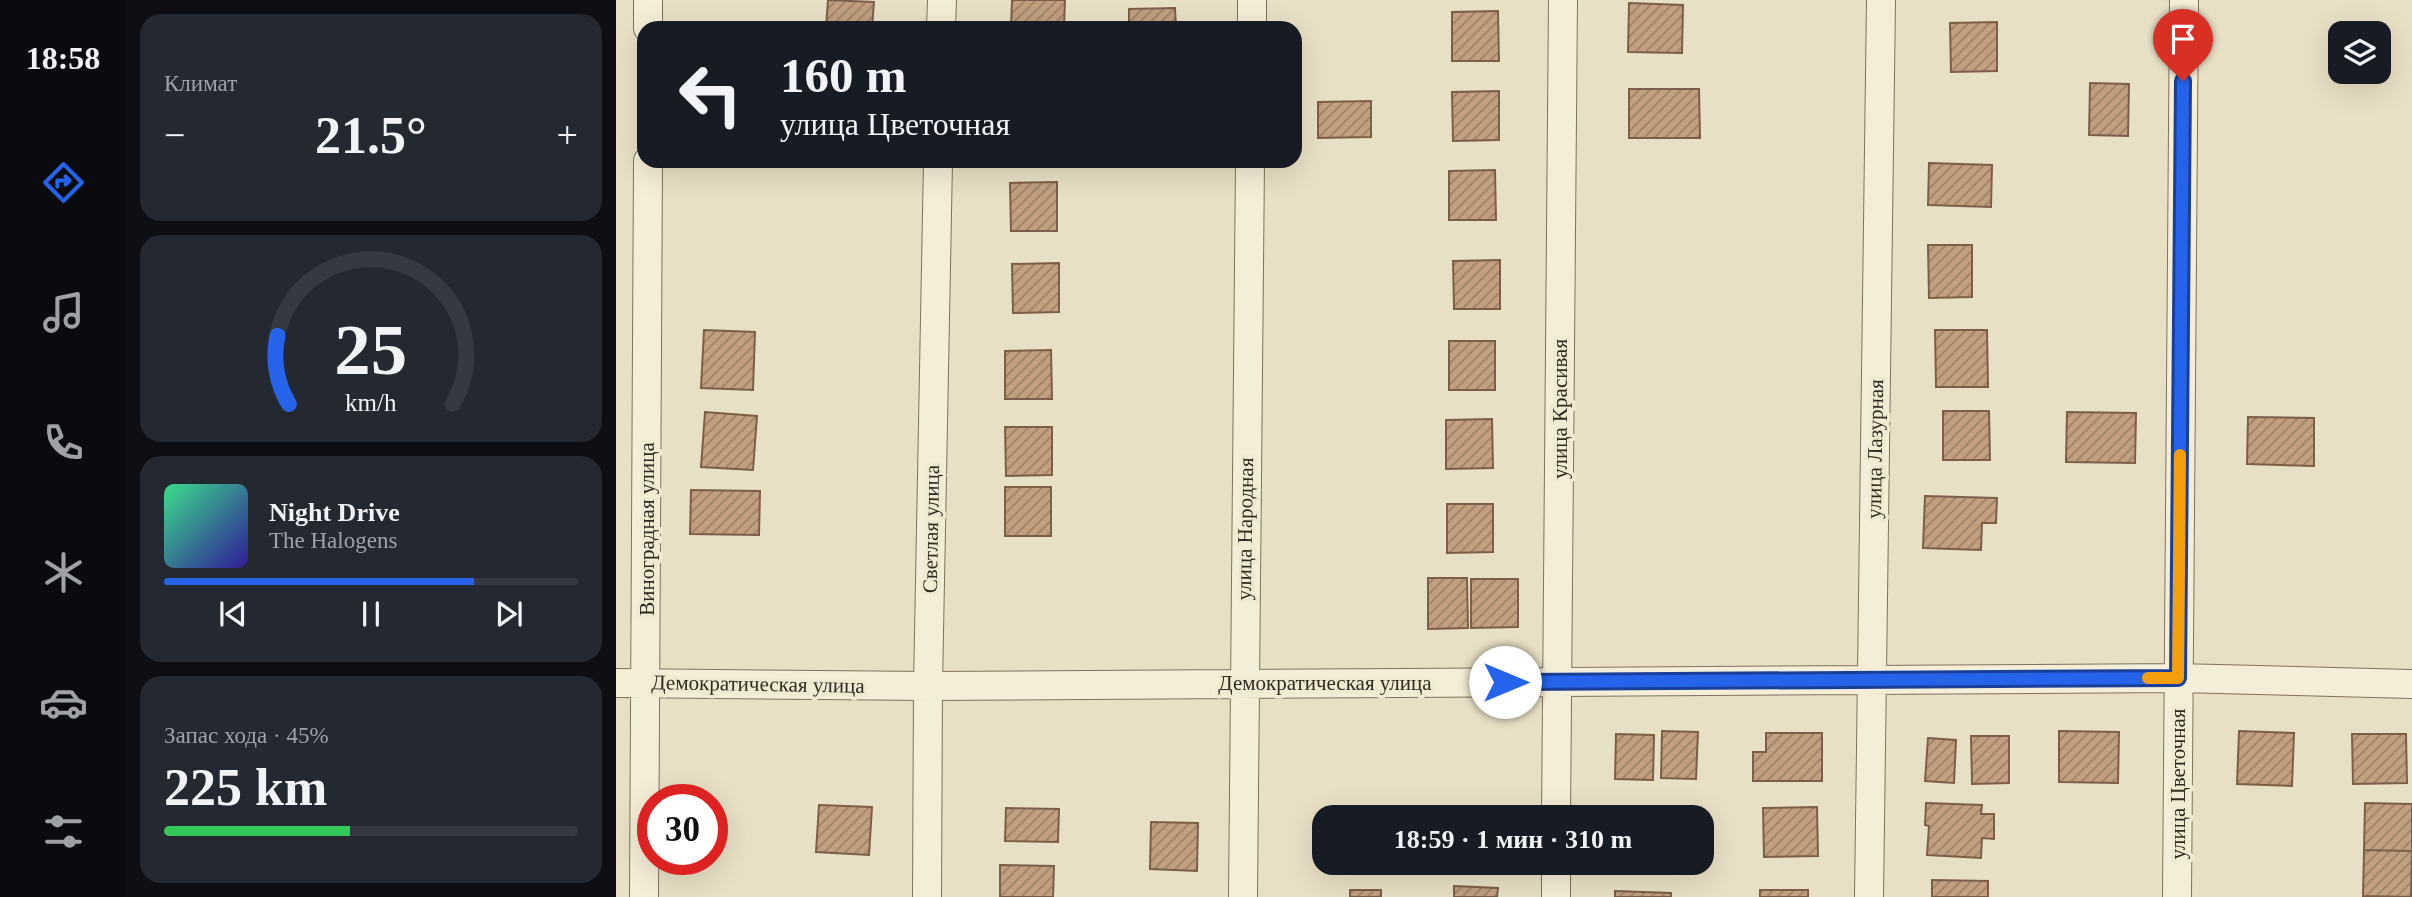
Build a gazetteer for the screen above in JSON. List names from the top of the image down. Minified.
{"streets":{"street":["улица Красивая","улица Лазурная","Виноградная улица","Светлая улица","улица Народная","Демократическая улица","улица Цветочная"]},"crossings":[["улица Красивая","Демократическая улица"],["улица Лазурная","Демократическая улица"],["Виноградная улица","Демократическая улица"],["Светлая улица","Демократическая улица"],["улица Народная","Демократическая улица"],["Демократическая улица","улица Цветочная"]],"page":{"tabs":"18:58","tile":["Климат",["Запас хода · 45%","225 km"]],"turn":["160 m","улица Цветочная"],"heat":["−","21.5°","+"],"song":["Night Drive","The Halogens"],"limit":"30","trip":"18:59 · 1 мин · 310 m","gauge":["25","km/h"]}}
